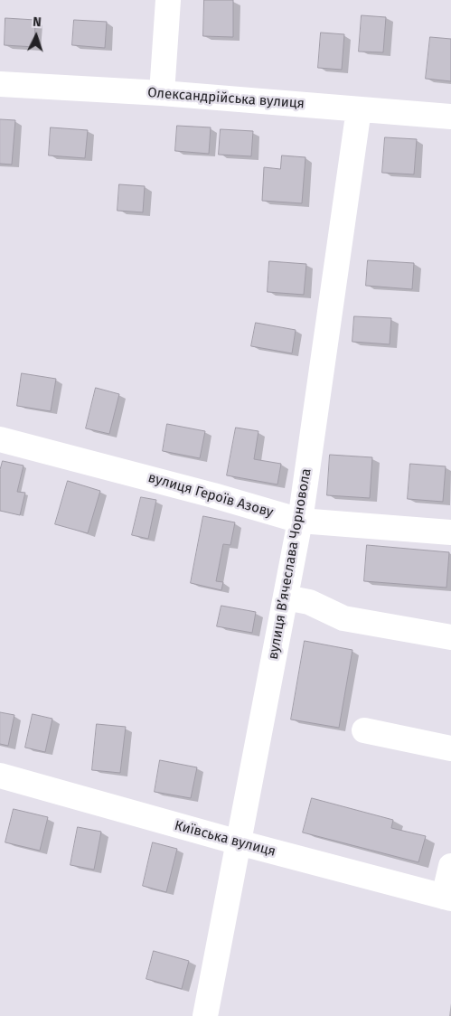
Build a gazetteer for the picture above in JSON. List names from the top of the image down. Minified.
{"streets":{"street":["Олександрійська вулиця","вулиця Героїв Азову","вулиця Вʼячеслава Чорновола","Київська вулиця"]},"crossings":[["Олександрійська вулиця","вулиця Вʼячеслава Чорновола"],["вулиця Героїв Азову","вулиця Вʼячеслава Чорновола"],["вулиця Вʼячеслава Чорновола","Київська вулиця"]],"north":"top"}
